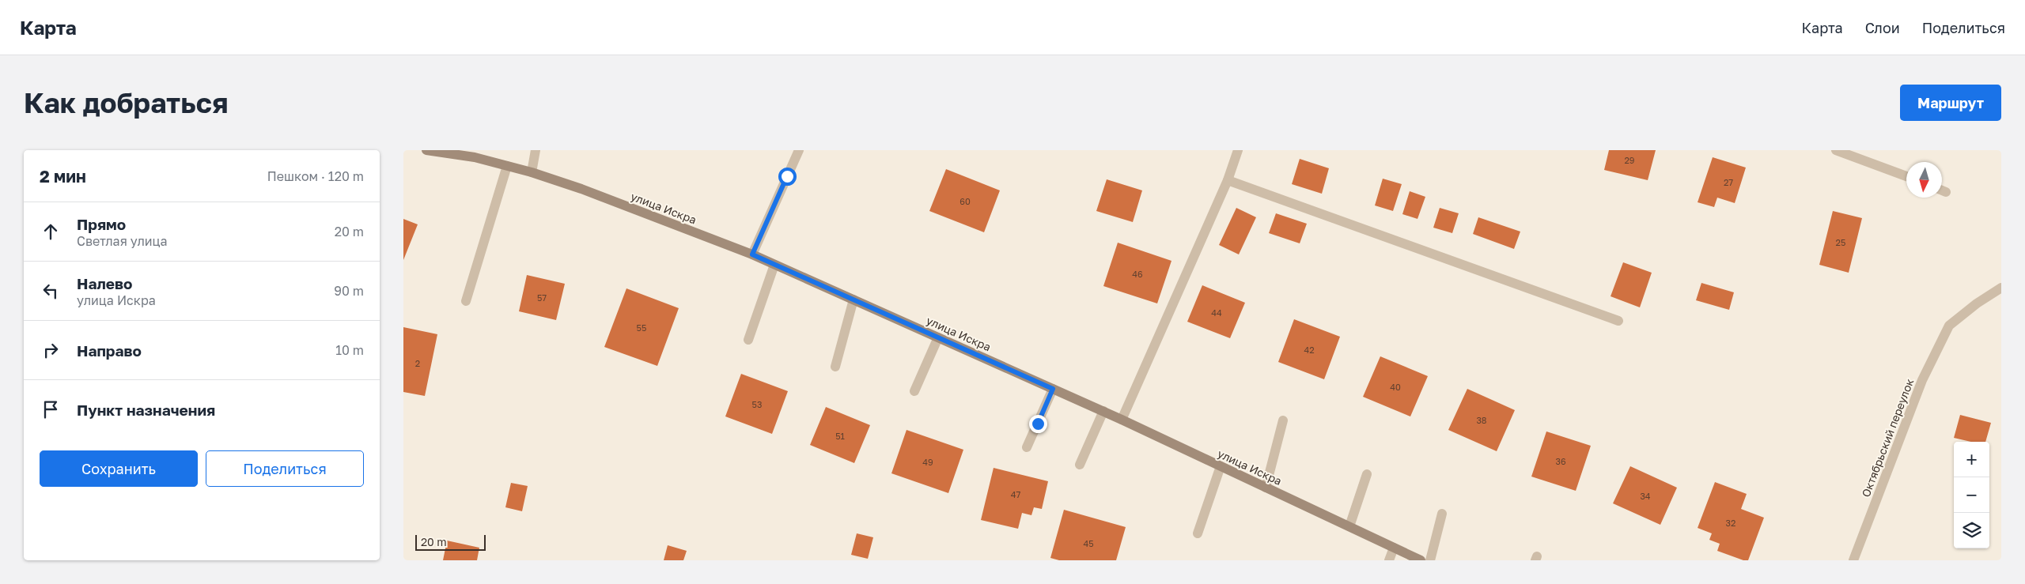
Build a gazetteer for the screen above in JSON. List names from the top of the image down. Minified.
{"streets":{"street":["улица Искра","Октябрьский переулок"]},"house_numbers":["29","27","60","25","46","57","44","55","42","2","40","53","38","51","36","49","47","34","32","45"],"scale_bar":"20 m","north":"bottom","page":{"header":"Карта","nav":["Карта","Слои","Поделиться"],"buttons":["Маршрут",["Сохранить","Поделиться"]],"title":"Как добраться","heading":["2 мин","Пешком · 120 m"],"list":[["Прямо","Светлая улица","20 m"],["Налево","улица Искра","90 m"],["Направо","10 m"],"Пункт назначения"],"map_buttons":["+","−"],"scale":"20 m"}}
